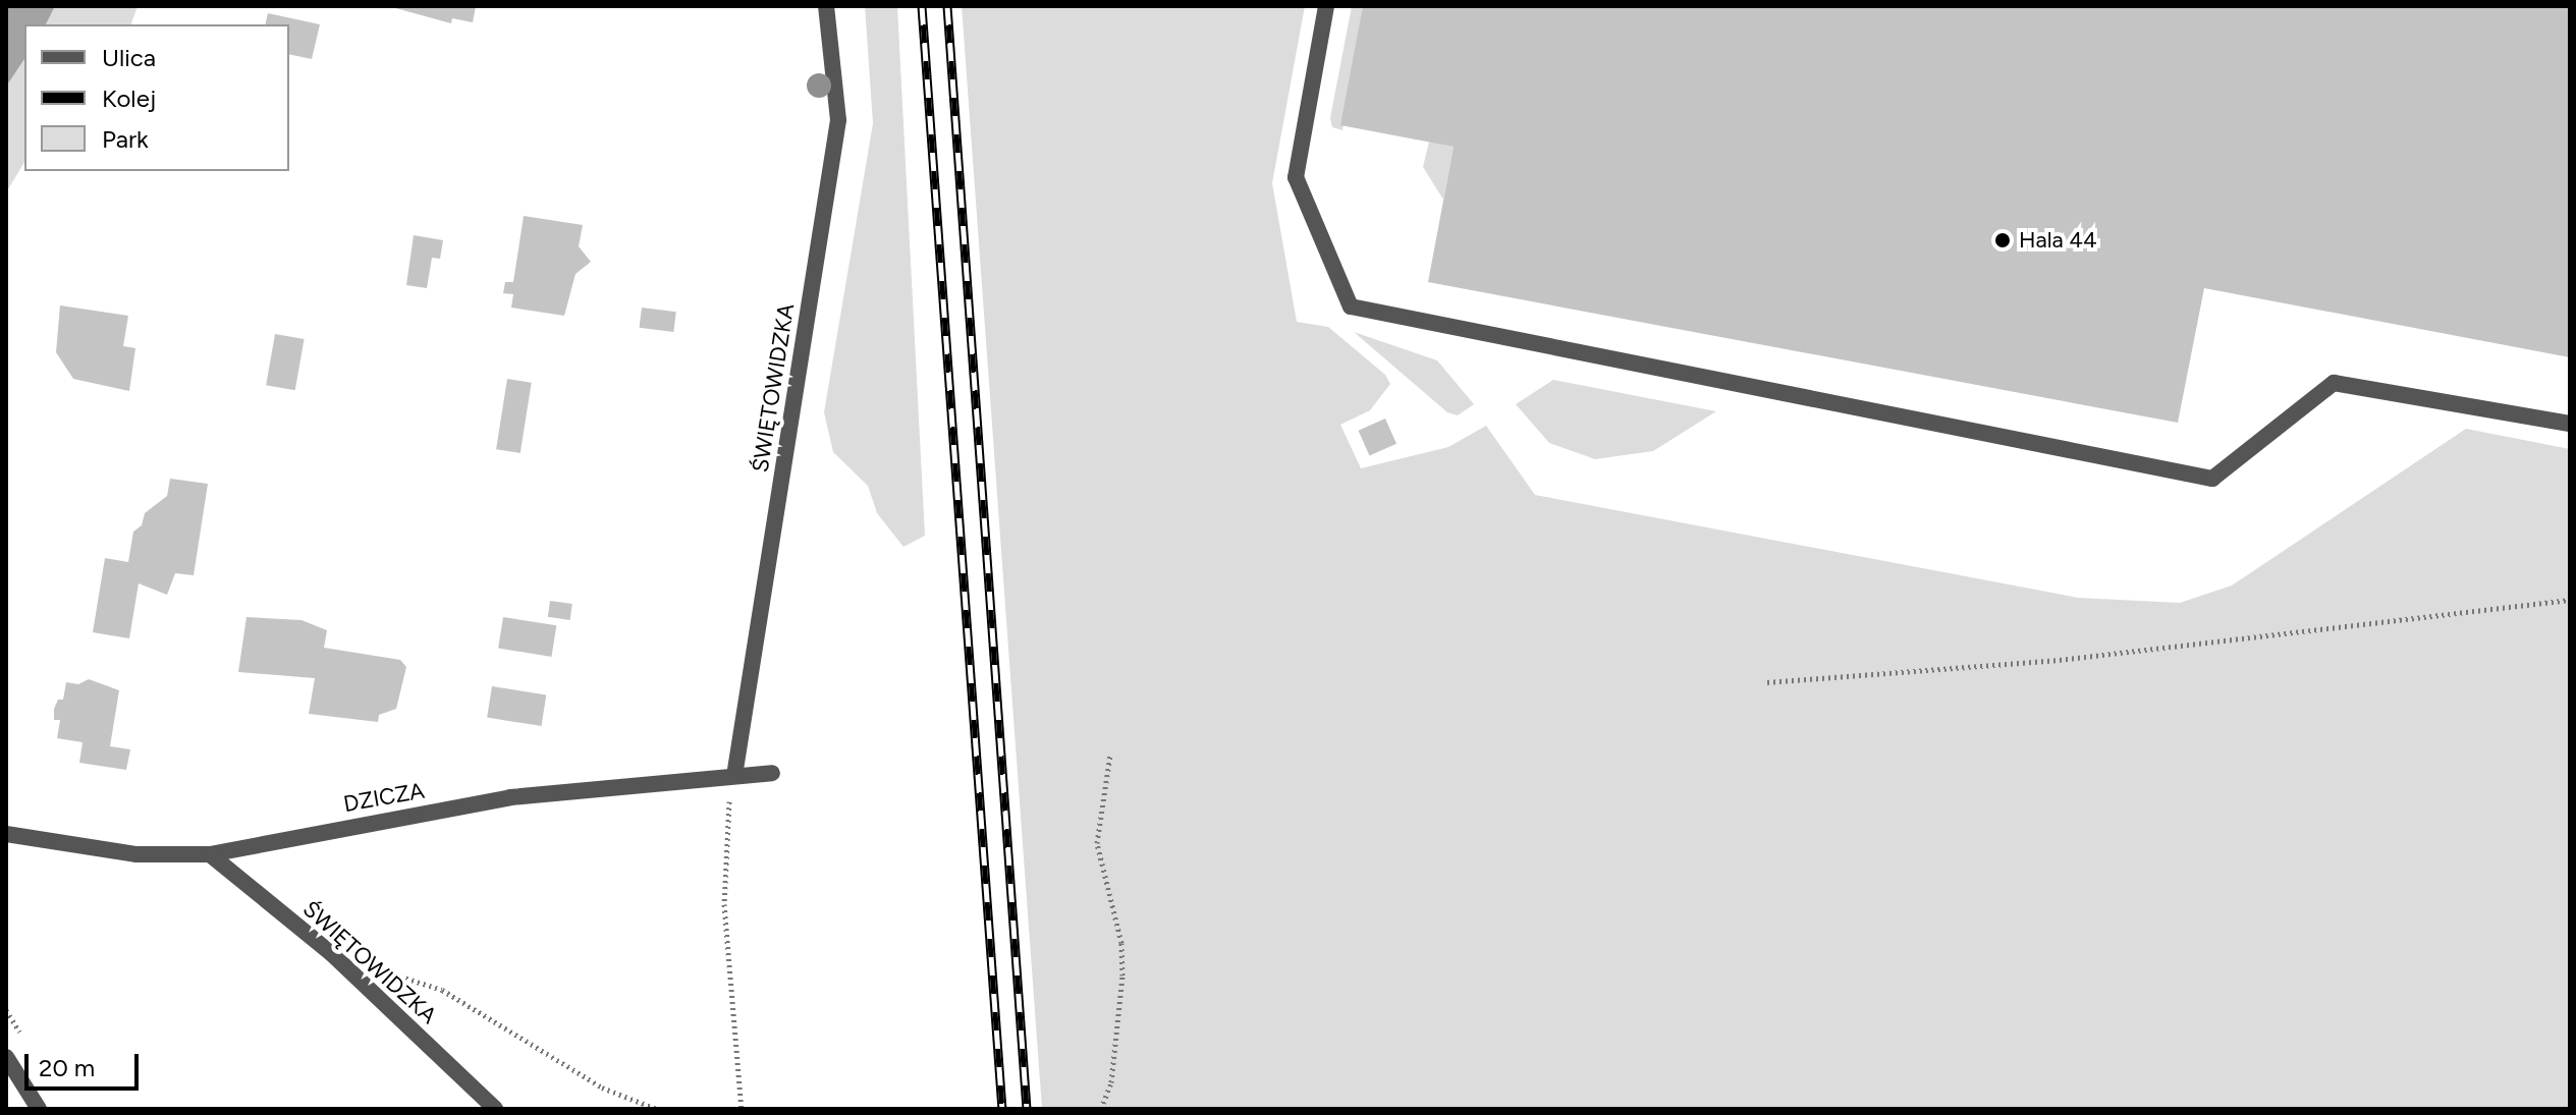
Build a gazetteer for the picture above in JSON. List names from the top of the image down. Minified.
{"streets":{"street":["ŚWIĘTOWIDZKA","DZICZA"]},"crossings":[["ŚWIĘTOWIDZKA","DZICZA"]],"places":["Hala 44"],"legend":["Ulica","Kolej","Park"],"scale_bar":"20 m"}
